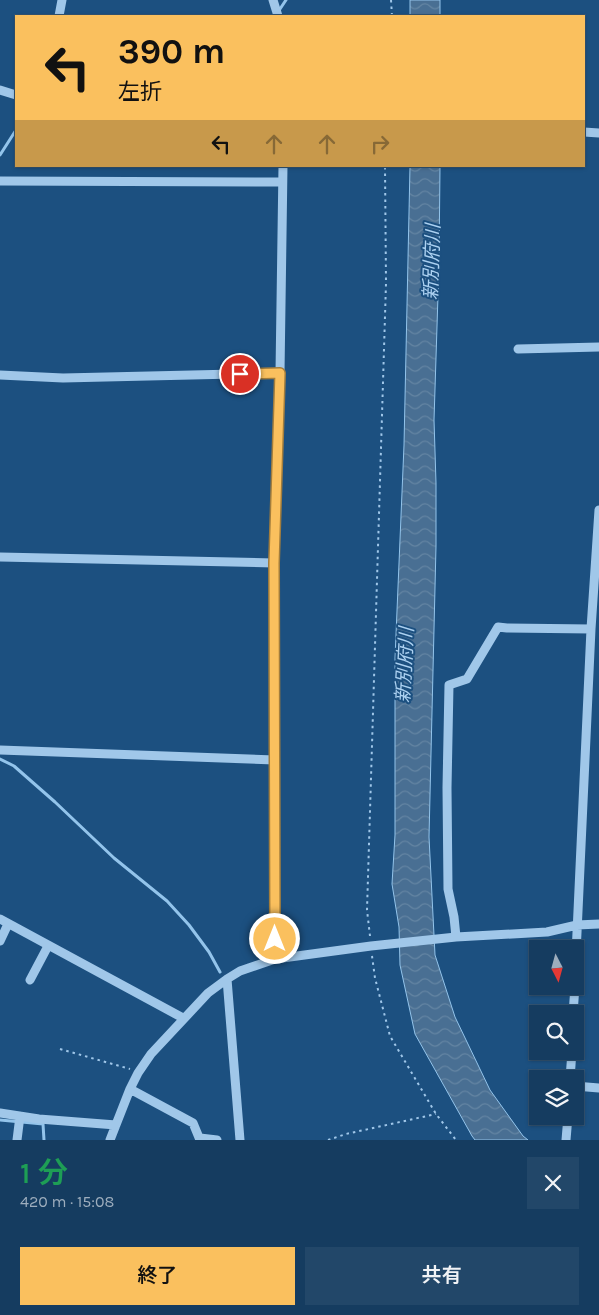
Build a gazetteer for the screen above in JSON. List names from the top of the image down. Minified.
{"water":["新別府川"],"north":"bottom","page":{"turn":["390 m","左折"],"heading":["1 分","420 m · 15:08"],"buttons":["終了","共有"]}}
